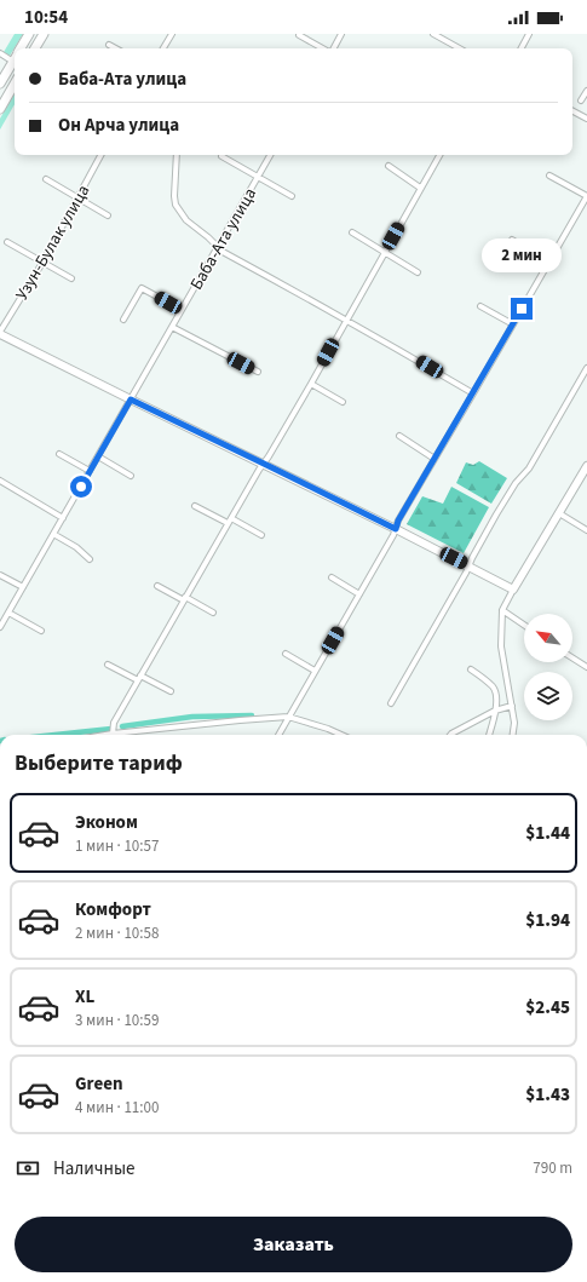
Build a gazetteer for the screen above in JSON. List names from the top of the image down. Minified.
{"streets":{"street":["Баба-Ата улица","Узун-Булак улица"]},"north":"top left","page":{"status":"10:54","banner":["Баба-Ата улица","Он Арча улица"],"bubble":"2 мин","heading":"Выберите тариф","list":[{"name":"Эконом","note":"1 мин · 10:57","value":"$1.44"},{"name":"Комфорт","note":"2 мин · 10:58","value":"$1.94"},{"name":"XL","note":"3 мин · 10:59","value":"$2.45"},{"name":"Green","note":"4 мин · 11:00","value":"$1.43"}],"pay":["Наличные","790 m"],"buttons":"Заказать"}}
